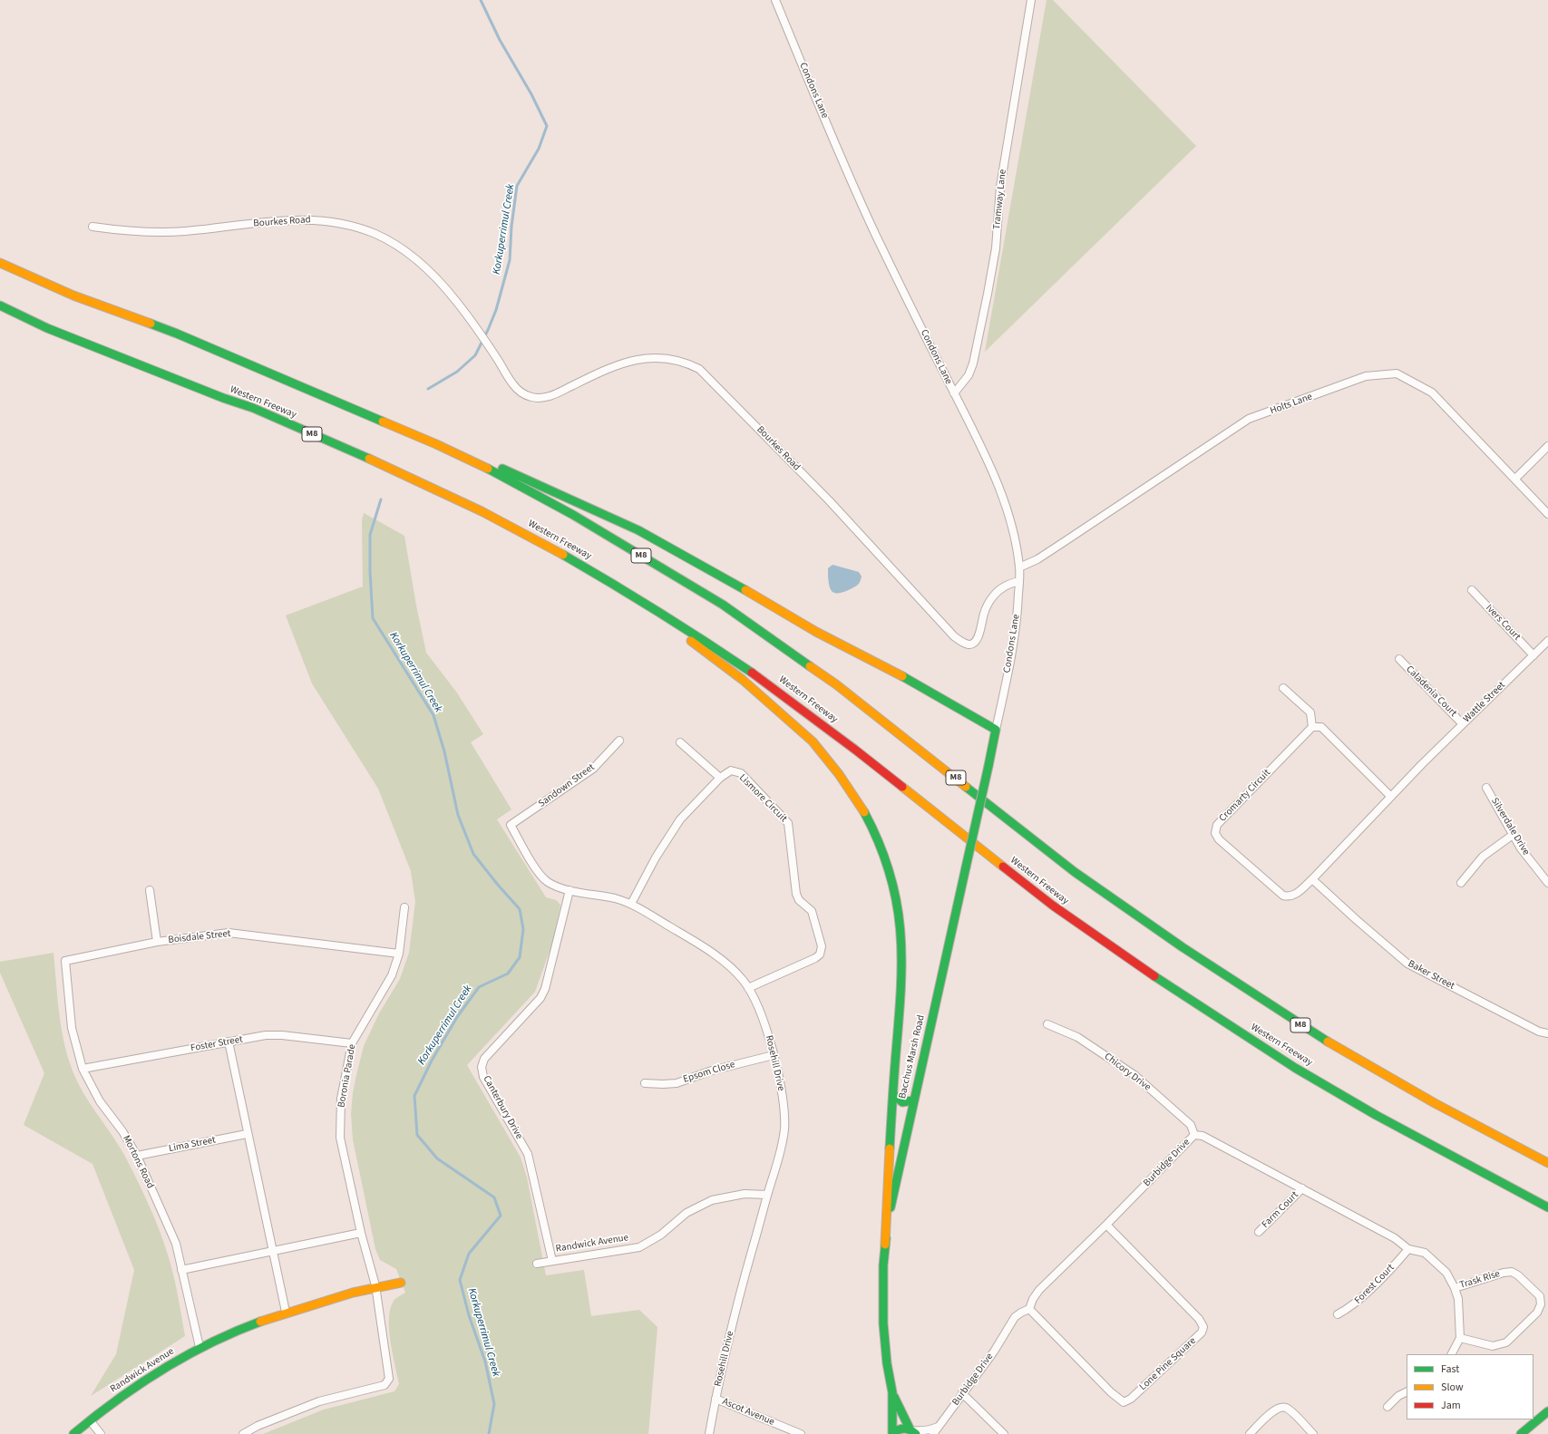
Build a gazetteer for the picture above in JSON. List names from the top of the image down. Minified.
{"streets":{"main road":["Western Freeway","M8","Bacchus Marsh Road","Randwick Avenue"],"street":["Condons Lane","Tramway Lane","Bourkes Road","Holts Lane","Ivers Court","Caladenia Court","Wattle Street","Sandown Street","Cromarty Circuit","Lismore Circuit","Silverdale Drive","Boisdale Street","Baker Street","Foster Street","Rosehill Drive","Epsom Close","Chicory Drive","Boronia Parade","Canterbury Drive","Lima Street","Mortons Road","Burbidge Drive","Farm Court","Trask Rise","Forest Court","Lone Pine Square","Ascot Avenue"]},"crossings":[["Condons Lane","Tramway Lane"],["Condons Lane","Bourkes Road"],["Condons Lane","Holts Lane"],["Condons Lane","Bacchus Marsh Road"],["Ivers Court","Wattle Street"],["Caladenia Court","Wattle Street"],["Wattle Street","Cromarty Circuit"],["Sandown Street","Rosehill Drive"],["Cromarty Circuit","Baker Street"],["Lismore Circuit","Rosehill Drive"],["Boisdale Street","Boronia Parade"],["Boisdale Street","Mortons Road"],["Foster Street","Boronia Parade"],["Foster Street","Mortons Road"],["Rosehill Drive","Epsom Close"],["Rosehill Drive","Canterbury Drive"],["Rosehill Drive","Randwick Avenue"],["Rosehill Drive","Ascot Avenue"],["Chicory Drive","Burbidge Drive"],["Boronia Parade","Randwick Avenue"],["Canterbury Drive","Randwick Avenue"],["Lima Street","Mortons Road"],["Mortons Road","Randwick Avenue"],["Burbidge Drive","Farm Court"],["Burbidge Drive","Trask Rise"],["Burbidge Drive","Forest Court"],["Burbidge Drive","Lone Pine Square"]],"water":["Korkuperrimul Creek"],"legend":["Fast","Slow","Jam"]}
